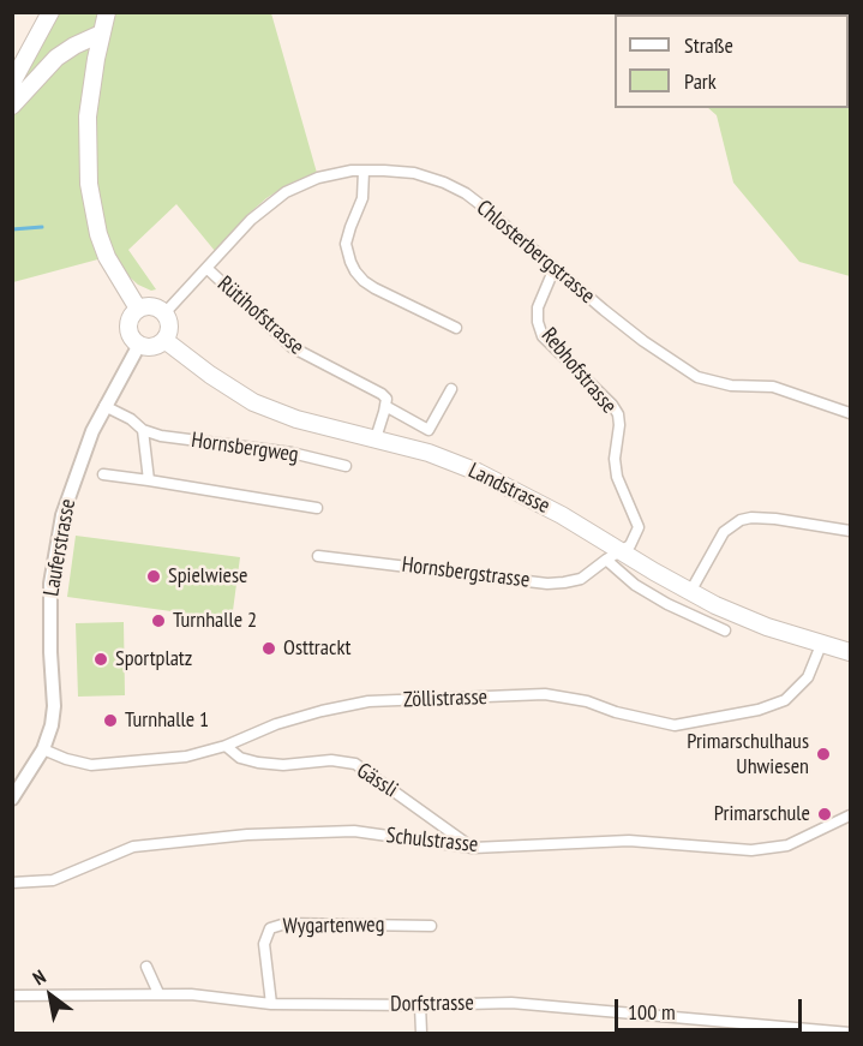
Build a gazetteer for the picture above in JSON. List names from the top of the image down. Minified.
{"streets":{"main road":["Landstrasse"],"street":["Chlosterbergstrasse","Rütihofstrasse","Rebhofstrasse","Hornsbergweg","Lauferstrasse","Hornsbergstrasse","Zöllistrasse","Gässli","Schulstrasse","Wygartenweg","Dorfstrasse"]},"crossings":[["Chlosterbergstrasse","Rütihofstrasse"],["Chlosterbergstrasse","Rebhofstrasse"],["Chlosterbergstrasse","Landstrasse"],["Chlosterbergstrasse","Lauferstrasse"],["Rebhofstrasse","Landstrasse"],["Rebhofstrasse","Hornsbergstrasse"],["Hornsbergweg","Lauferstrasse"],["Landstrasse","Lauferstrasse"],["Landstrasse","Hornsbergstrasse"],["Landstrasse","Zöllistrasse"],["Lauferstrasse","Zöllistrasse"],["Zöllistrasse","Gässli"],["Gässli","Schulstrasse"],["Wygartenweg","Dorfstrasse"]],"places":["Spielwiese","Turnhalle 2","Osttrackt","Sportplatz","Turnhalle 1","Primarschulhaus Uhwiesen","Primarschule"],"legend":["Straße","Park"],"scale_bar":"100 m","north":"top left"}
